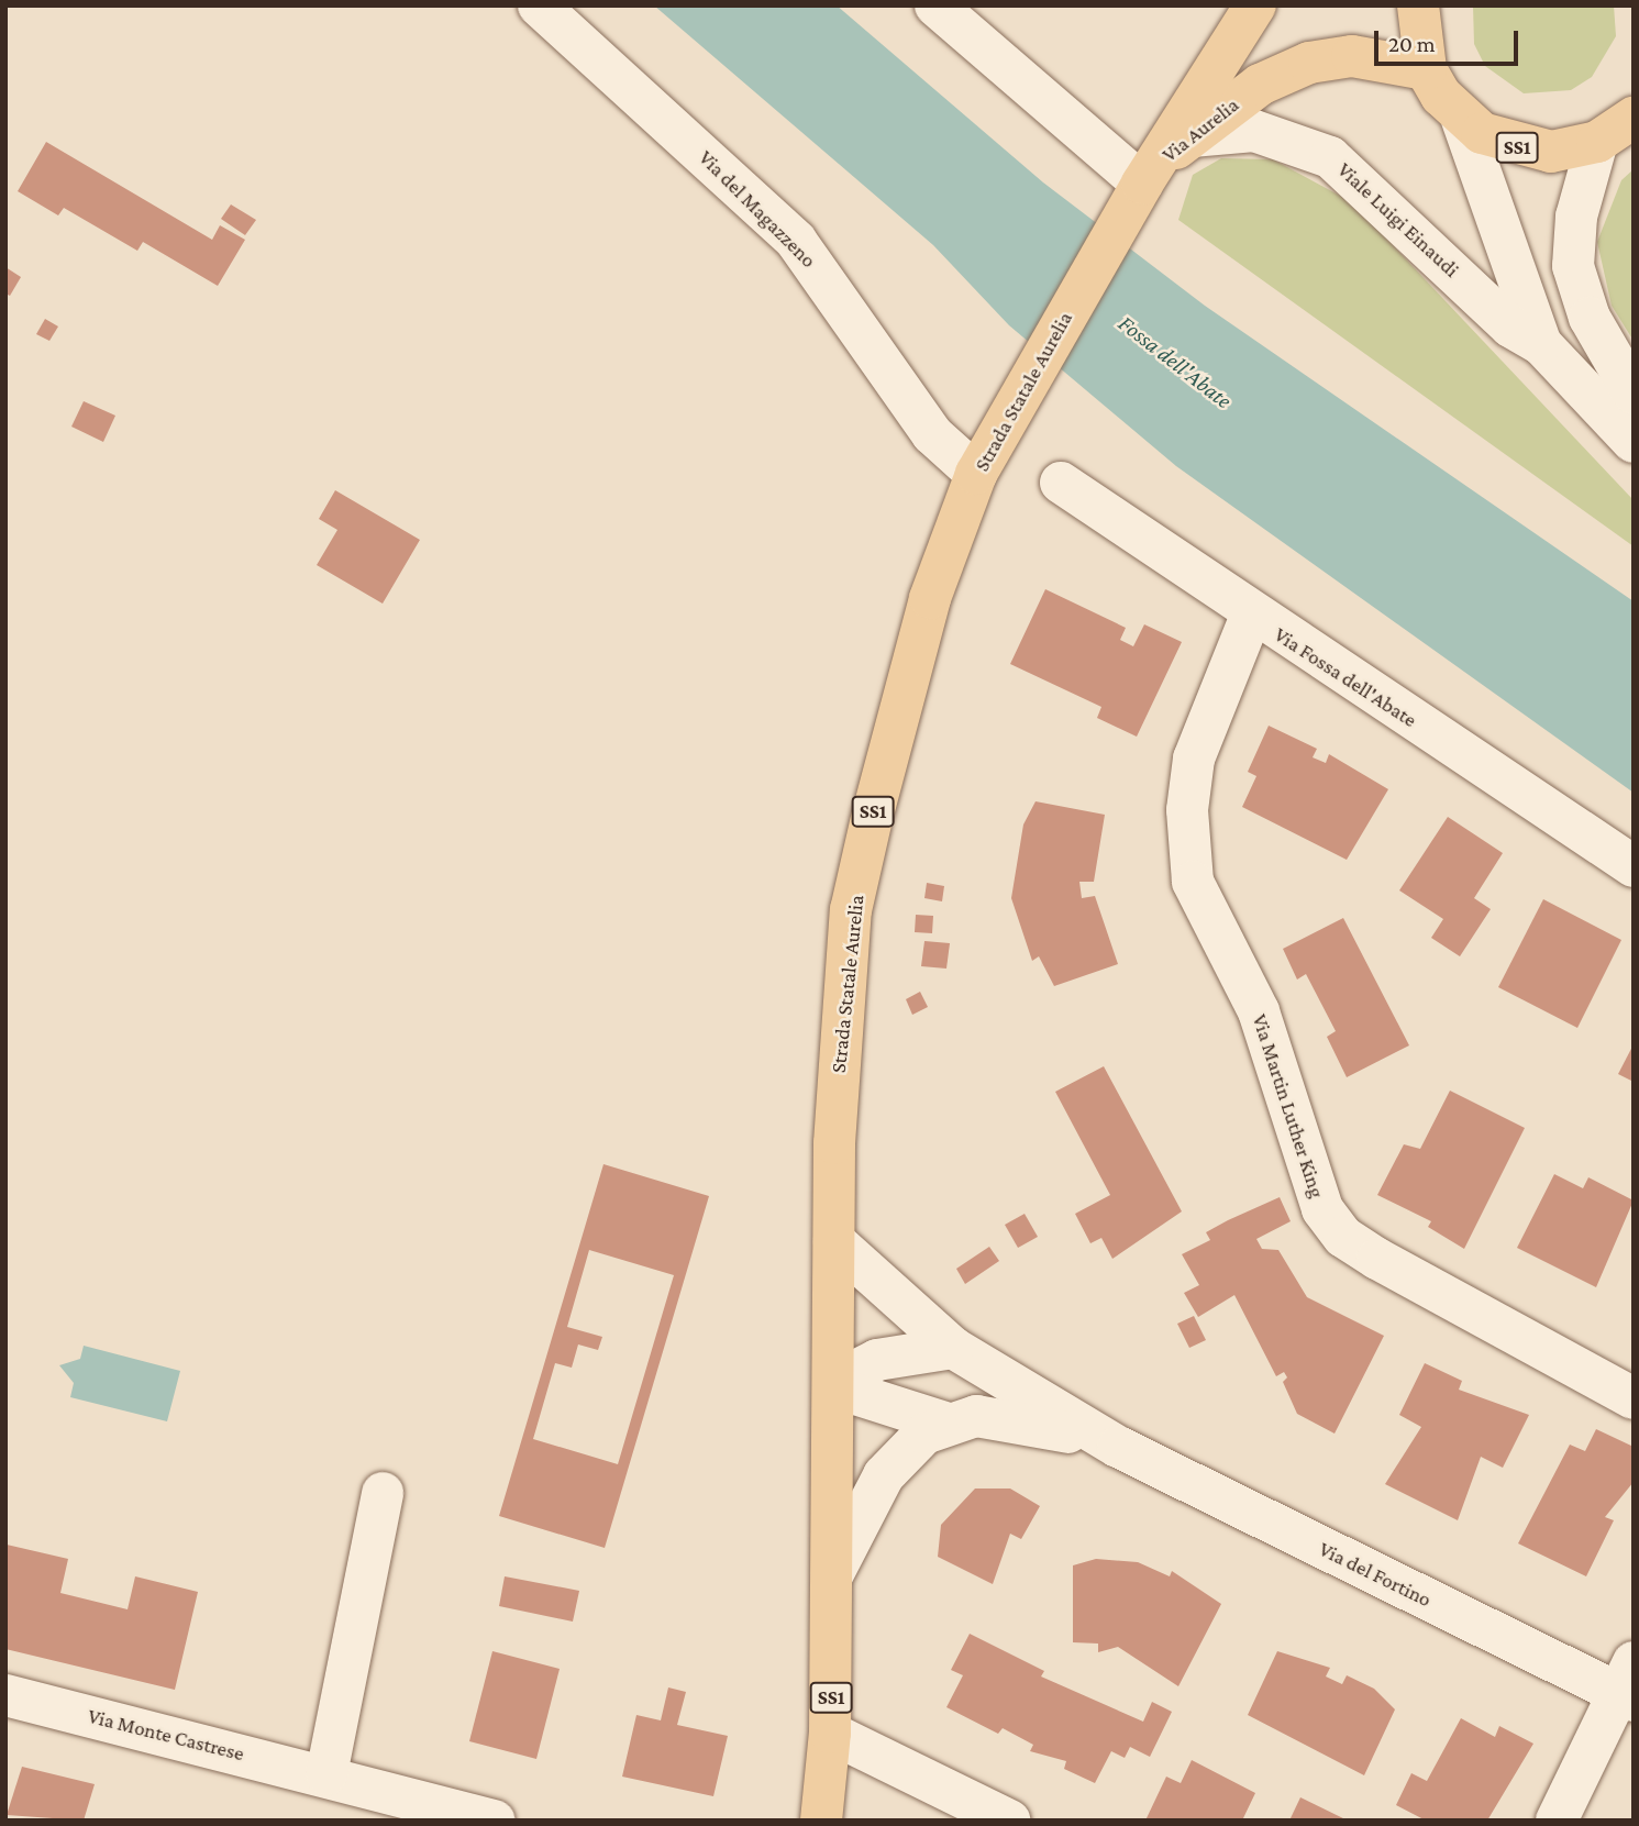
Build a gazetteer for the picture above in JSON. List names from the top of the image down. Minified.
{"streets":{"main road":["Via Aurelia","SS1","Strada Statale Aurelia"],"street":["Via del Magazzeno","Viale Luigi Einaudi","Via Fossa dell'Abate","Via Martin Luther King","Via del Fortino","Via Monte Castrese"]},"crossings":[["Via Aurelia","SS1"],["Via Aurelia","Viale Luigi Einaudi"],["Via Aurelia","Strada Statale Aurelia"],["SS1","Viale Luigi Einaudi"],["Via del Magazzeno","Strada Statale Aurelia"],["Strada Statale Aurelia","Via del Fortino"],["Via Fossa dell'Abate","Via Martin Luther King"]],"water":["Fossa dell'Abate"],"scale_bar":"20 m"}
